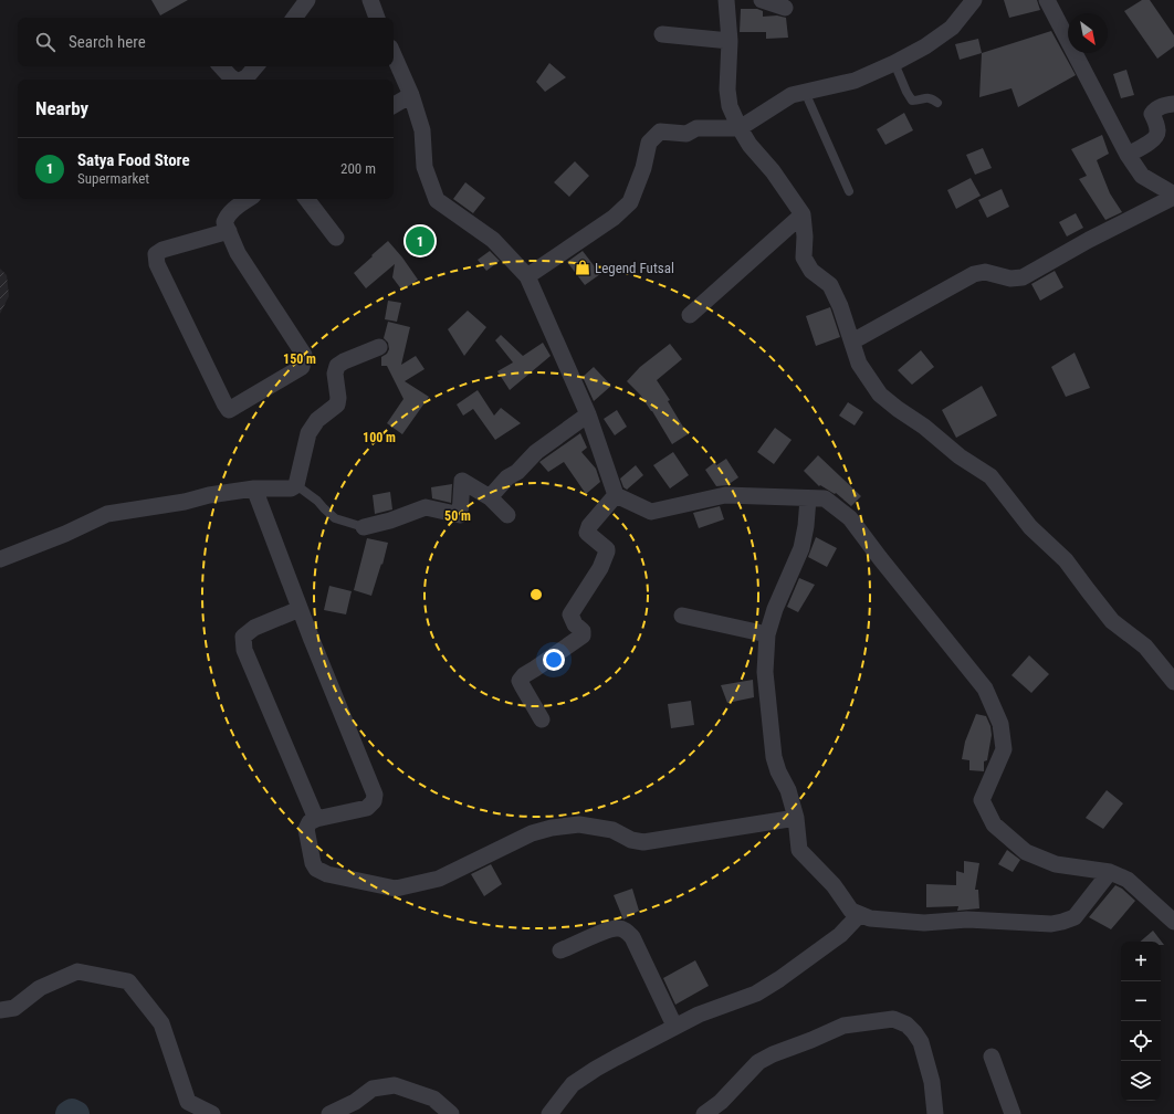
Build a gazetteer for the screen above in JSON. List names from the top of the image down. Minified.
{"places":{"shop":["Legend Futsal"]},"north":"bottom right","page":{"search":"Search here","heading":"Nearby","list":[{"mark":"1","name":"Satya Food Store","note":"Supermarket","value":"200 m"}],"pins":"1","map_buttons":["+","−"]},"rings":["150 m","100 m","50 m"]}
